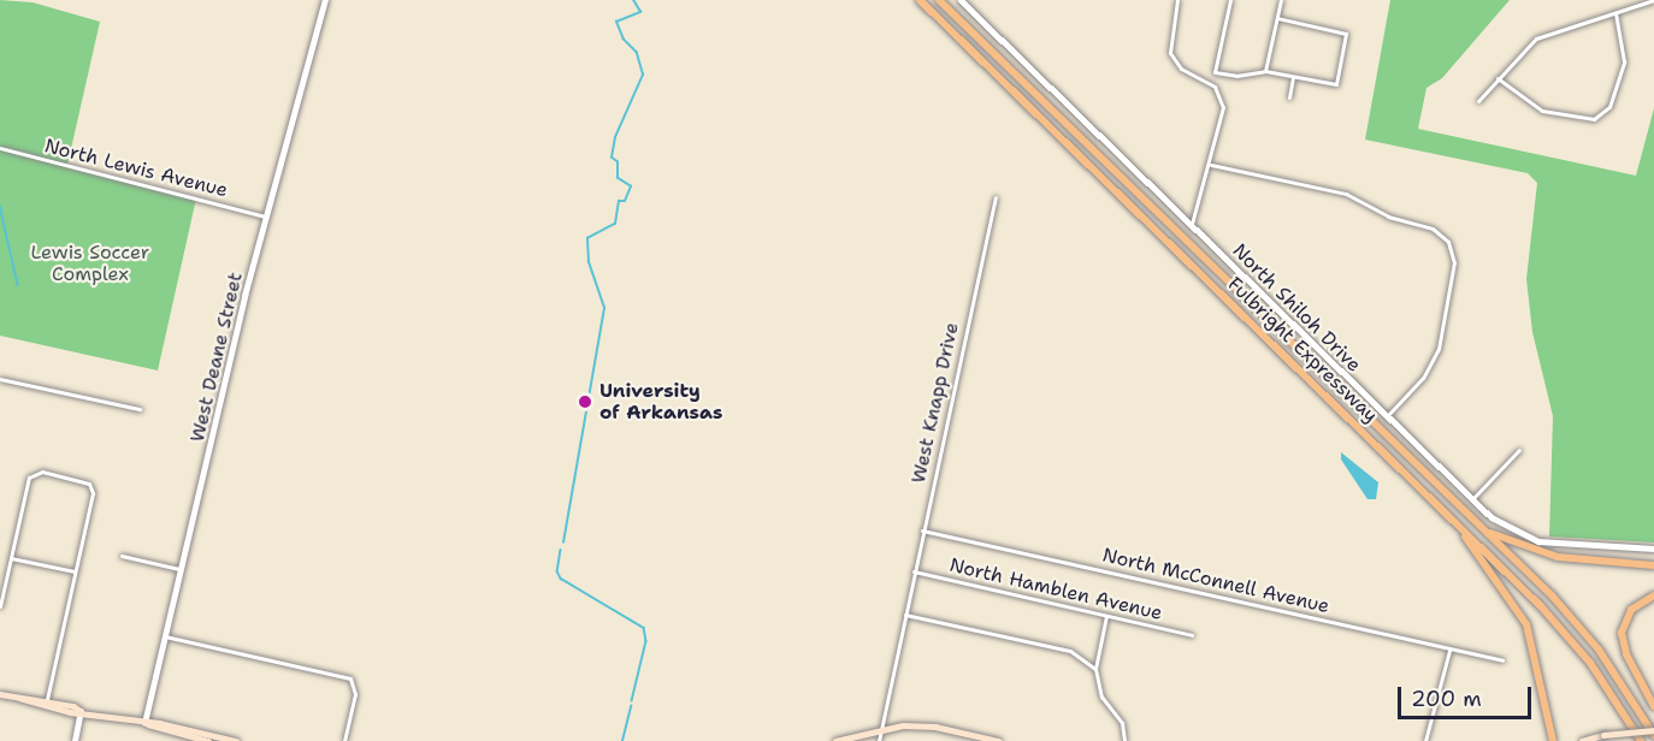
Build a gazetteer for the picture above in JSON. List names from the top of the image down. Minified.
{"streets":{"highway":["Fulbright Expressway"],"street":["North Lewis Avenue","North Shiloh Drive","West Deane Street","West Knapp Drive","North McConnell Avenue","North Hamblen Avenue"]},"crossings":[["North Lewis Avenue","West Deane Street"],["West Knapp Drive","North McConnell Avenue"],["West Knapp Drive","North Hamblen Avenue"]],"parks":["Lewis Soccer Complex"],"places":["University of Arkansas"],"scale_bar":"200 m"}
